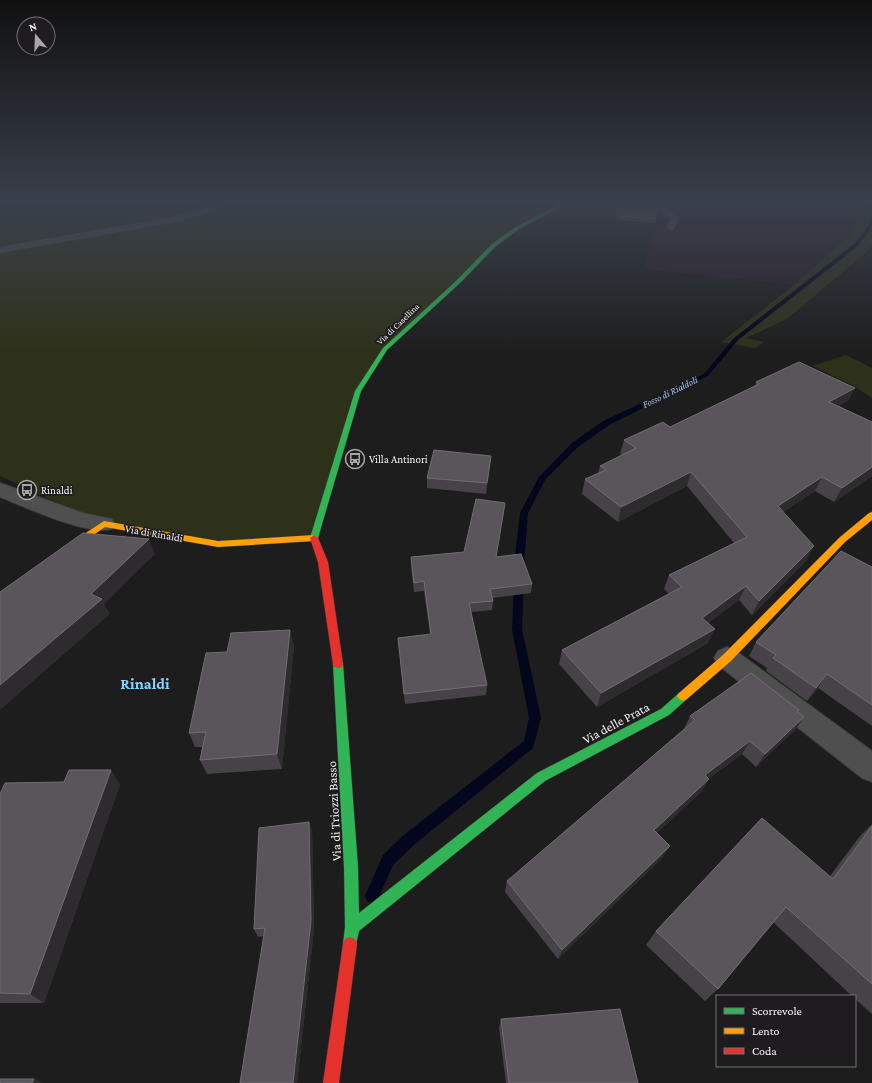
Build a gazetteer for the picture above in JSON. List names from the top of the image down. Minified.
{"streets":{"street":["Via di Casellina","Via di Rinaldi","Via delle Prata","Via di Triozzi Basso"]},"crossings":[["Via di Casellina","Via di Rinaldi"],["Via di Casellina","Via di Triozzi Basso"],["Via di Rinaldi","Via di Triozzi Basso"],["Via delle Prata","Via di Triozzi Basso"]],"districts":["Rinaldi"],"water":["Fosso di Rialdoli"],"places":{"bus stop":["Villa Antinori","Rinaldi"]},"legend":["Scorrevole","Lento","Coda"],"north":"top"}
